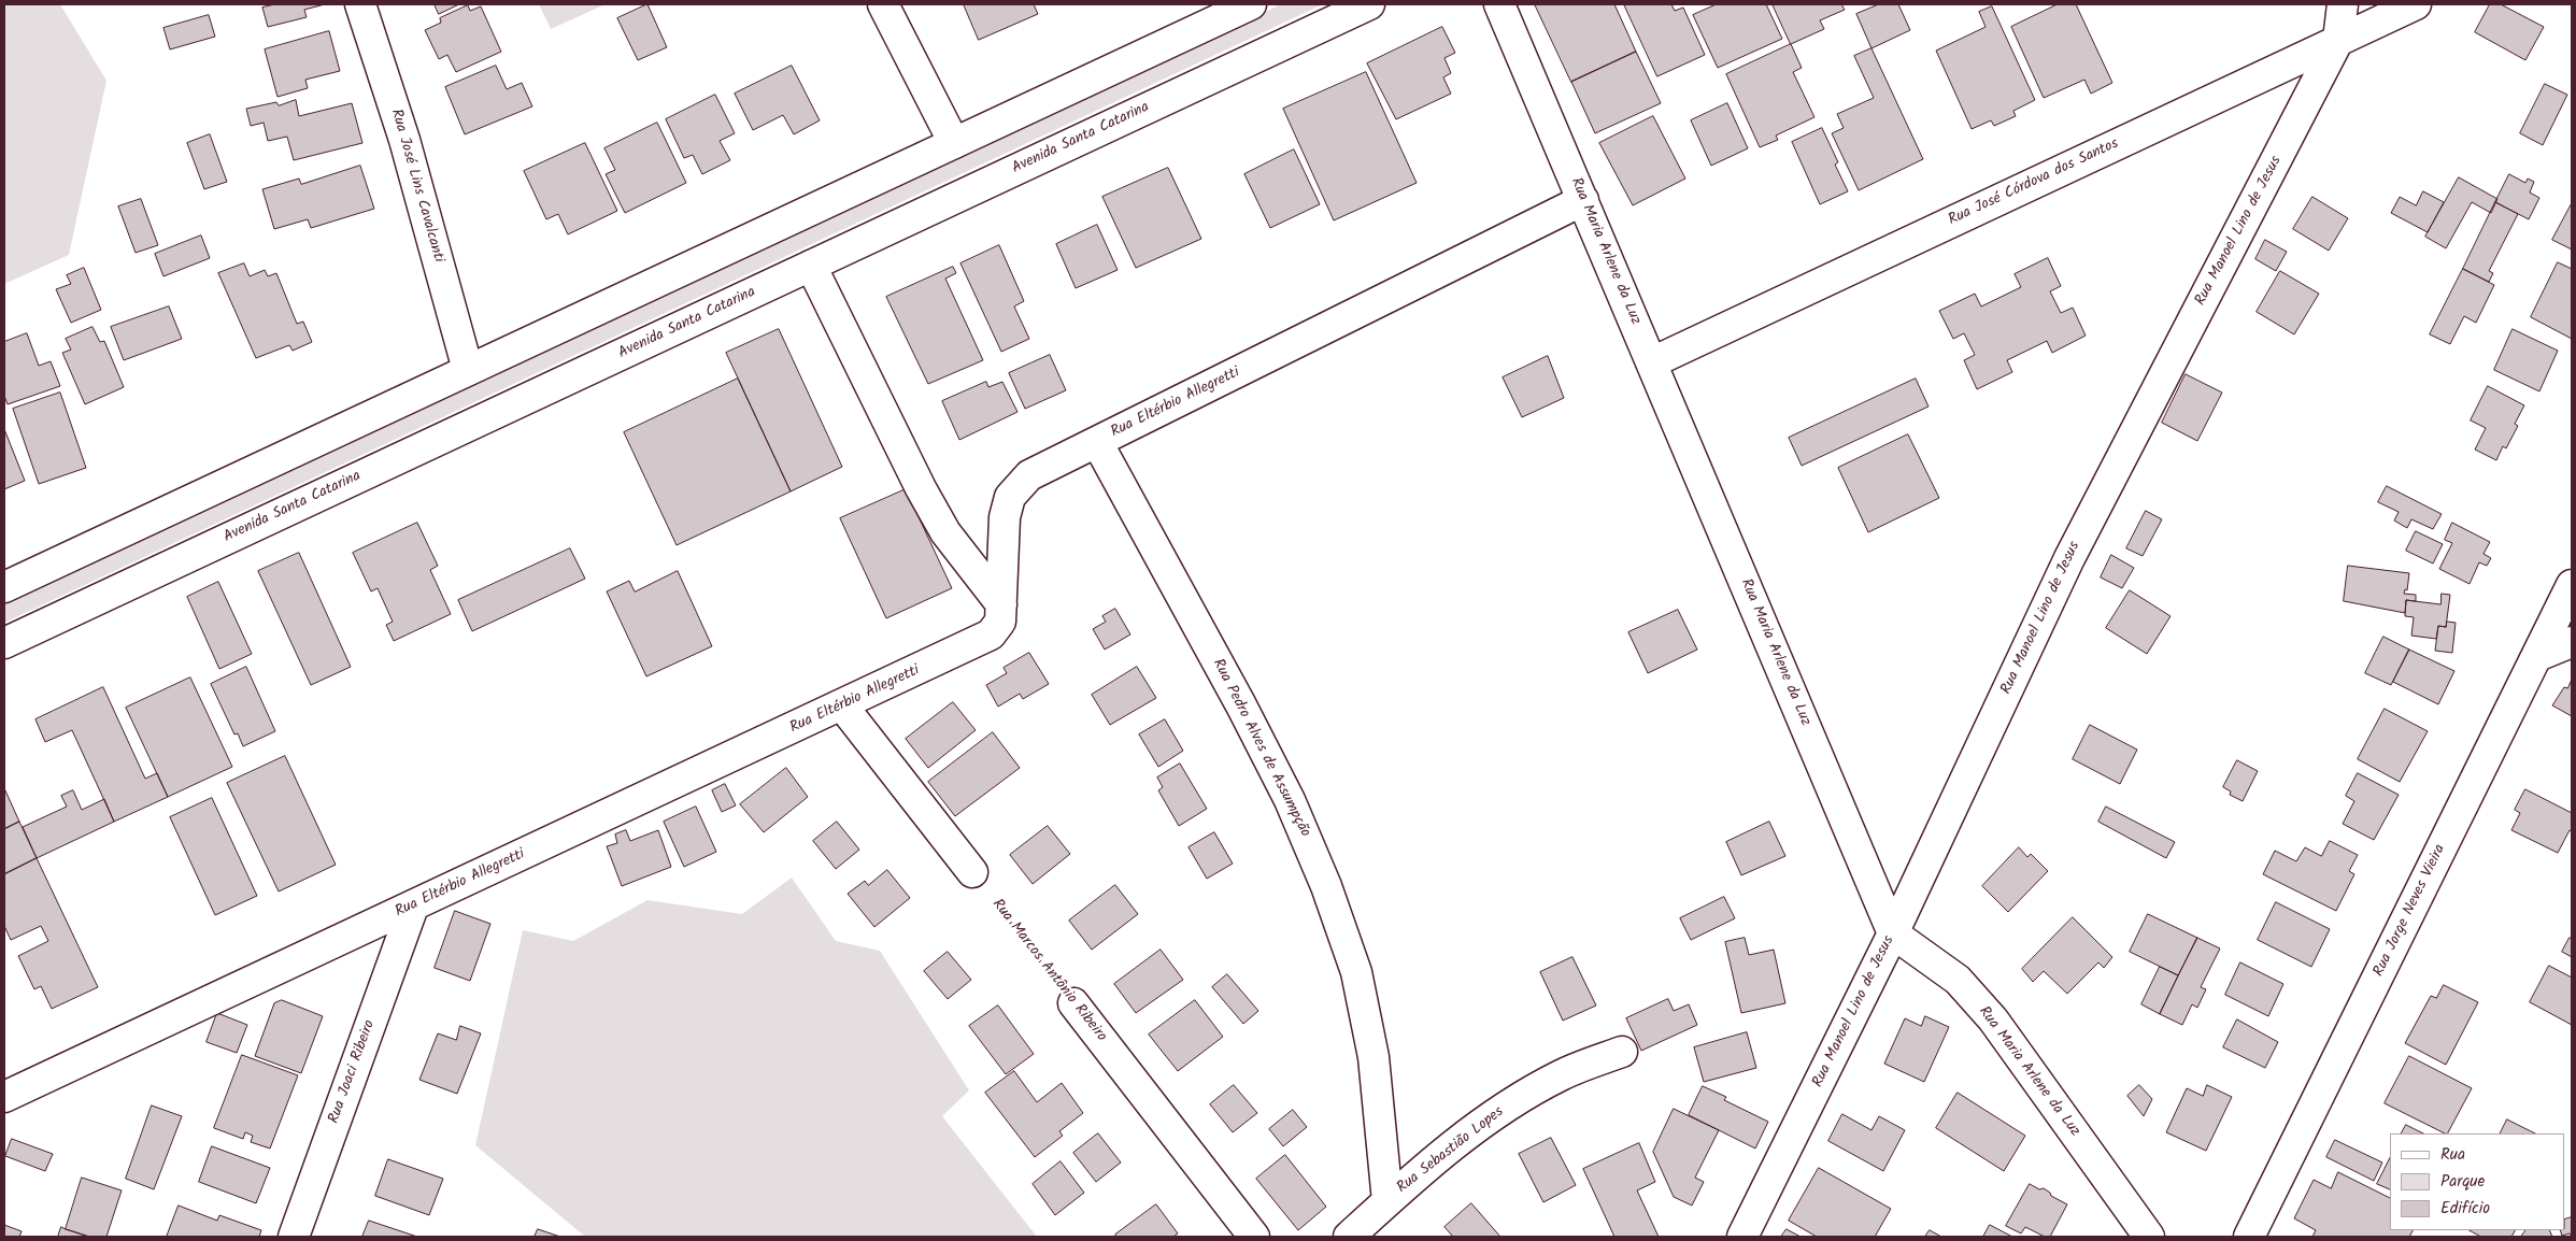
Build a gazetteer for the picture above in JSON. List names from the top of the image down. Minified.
{"streets":{"street":["Avenida Santa Catarina","Rua José Córdova dos Santos","Rua José Lins Cavalcanti","Rua Manoel Lino de Jesus","Rua Maria Arlene da Luz","Rua Eltérbio Allegretti","Rua Pedro Alves de Assumpção","Rua Jorge Neves Vieira","Rua Marcos Antônio Ribeiro","Rua Joaci Ribeiro","Rua Sebastião Lopes"]},"crossings":[["Rua José Córdova dos Santos","Rua Manoel Lino de Jesus"],["Rua José Córdova dos Santos","Rua Maria Arlene da Luz"],["Rua Manoel Lino de Jesus","Rua Maria Arlene da Luz"],["Rua Maria Arlene da Luz","Rua Eltérbio Allegretti"],["Rua Eltérbio Allegretti","Rua Pedro Alves de Assumpção"],["Rua Eltérbio Allegretti","Rua Joaci Ribeiro"],["Rua Pedro Alves de Assumpção","Rua Sebastião Lopes"]],"legend":["Rua","Parque","Edifício"]}
